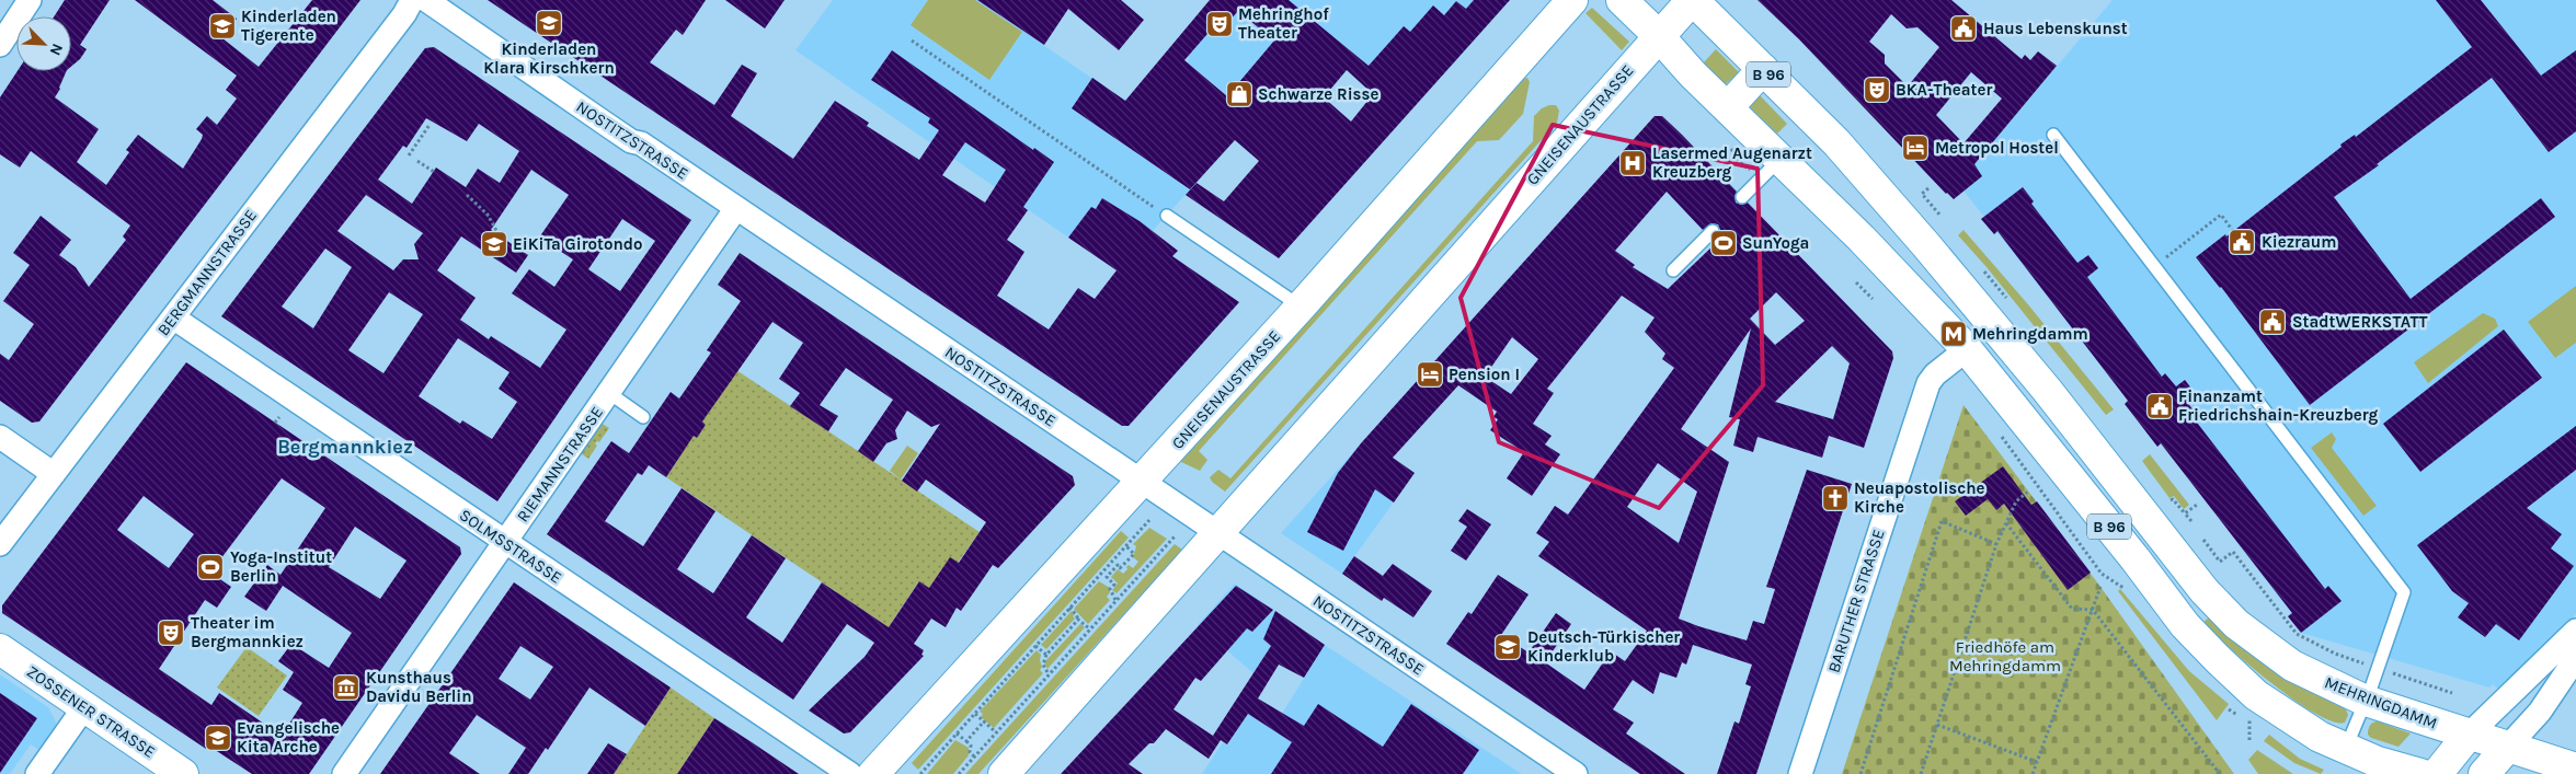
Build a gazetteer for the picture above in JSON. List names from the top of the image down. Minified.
{"streets":{"main road":["B 96","GNEISENAUSTRASSE","MEHRINGDAMM","ZOSSENER STRASSE"],"street":["NOSTITZSTRASSE","BERGMANNSTRASSE","RIEMANNSTRASSE","SOLMSSTRASSE","BARUTHER STRASSE"]},"crossings":[["GNEISENAUSTRASSE","NOSTITZSTRASSE"],["GNEISENAUSTRASSE","MEHRINGDAMM"],["NOSTITZSTRASSE","RIEMANNSTRASSE"],["BERGMANNSTRASSE","SOLMSSTRASSE"],["RIEMANNSTRASSE","SOLMSSTRASSE"],["BARUTHER STRASSE","MEHRINGDAMM"]],"districts":["Bergmannkiez"],"parks":["Friedhöfe am Mehringdamm"],"places":{"school or university":["Kinderladen Klara Kirschkern","Kinderladen Tigerente","EiKiTa Girotondo","Deutsch-Türkischer Kinderklub","Evangelische Kita Arche"],"theatre":["Mehringhof Theater","BKA-Theater","Theater im Bergmannkiez"],"public building":["Haus Lebenskunst","Kiezraum","StadtWERKSTATT","Finanzamt Friedrichshain-Kreuzberg"],"shop":["Schwarze Risse"],"hotel":["Metropol Hostel","Pension I"],"hospital":["Lasermed Augenarzt Kreuzberg"],"sports":["SunYoga","Yoga-Institut Berlin"],"metro station":["Mehringdamm"],"church":["Neuapostolische Kirche"],"museum":["Kunsthaus Davidu Berlin"]},"north":"bottom right"}
